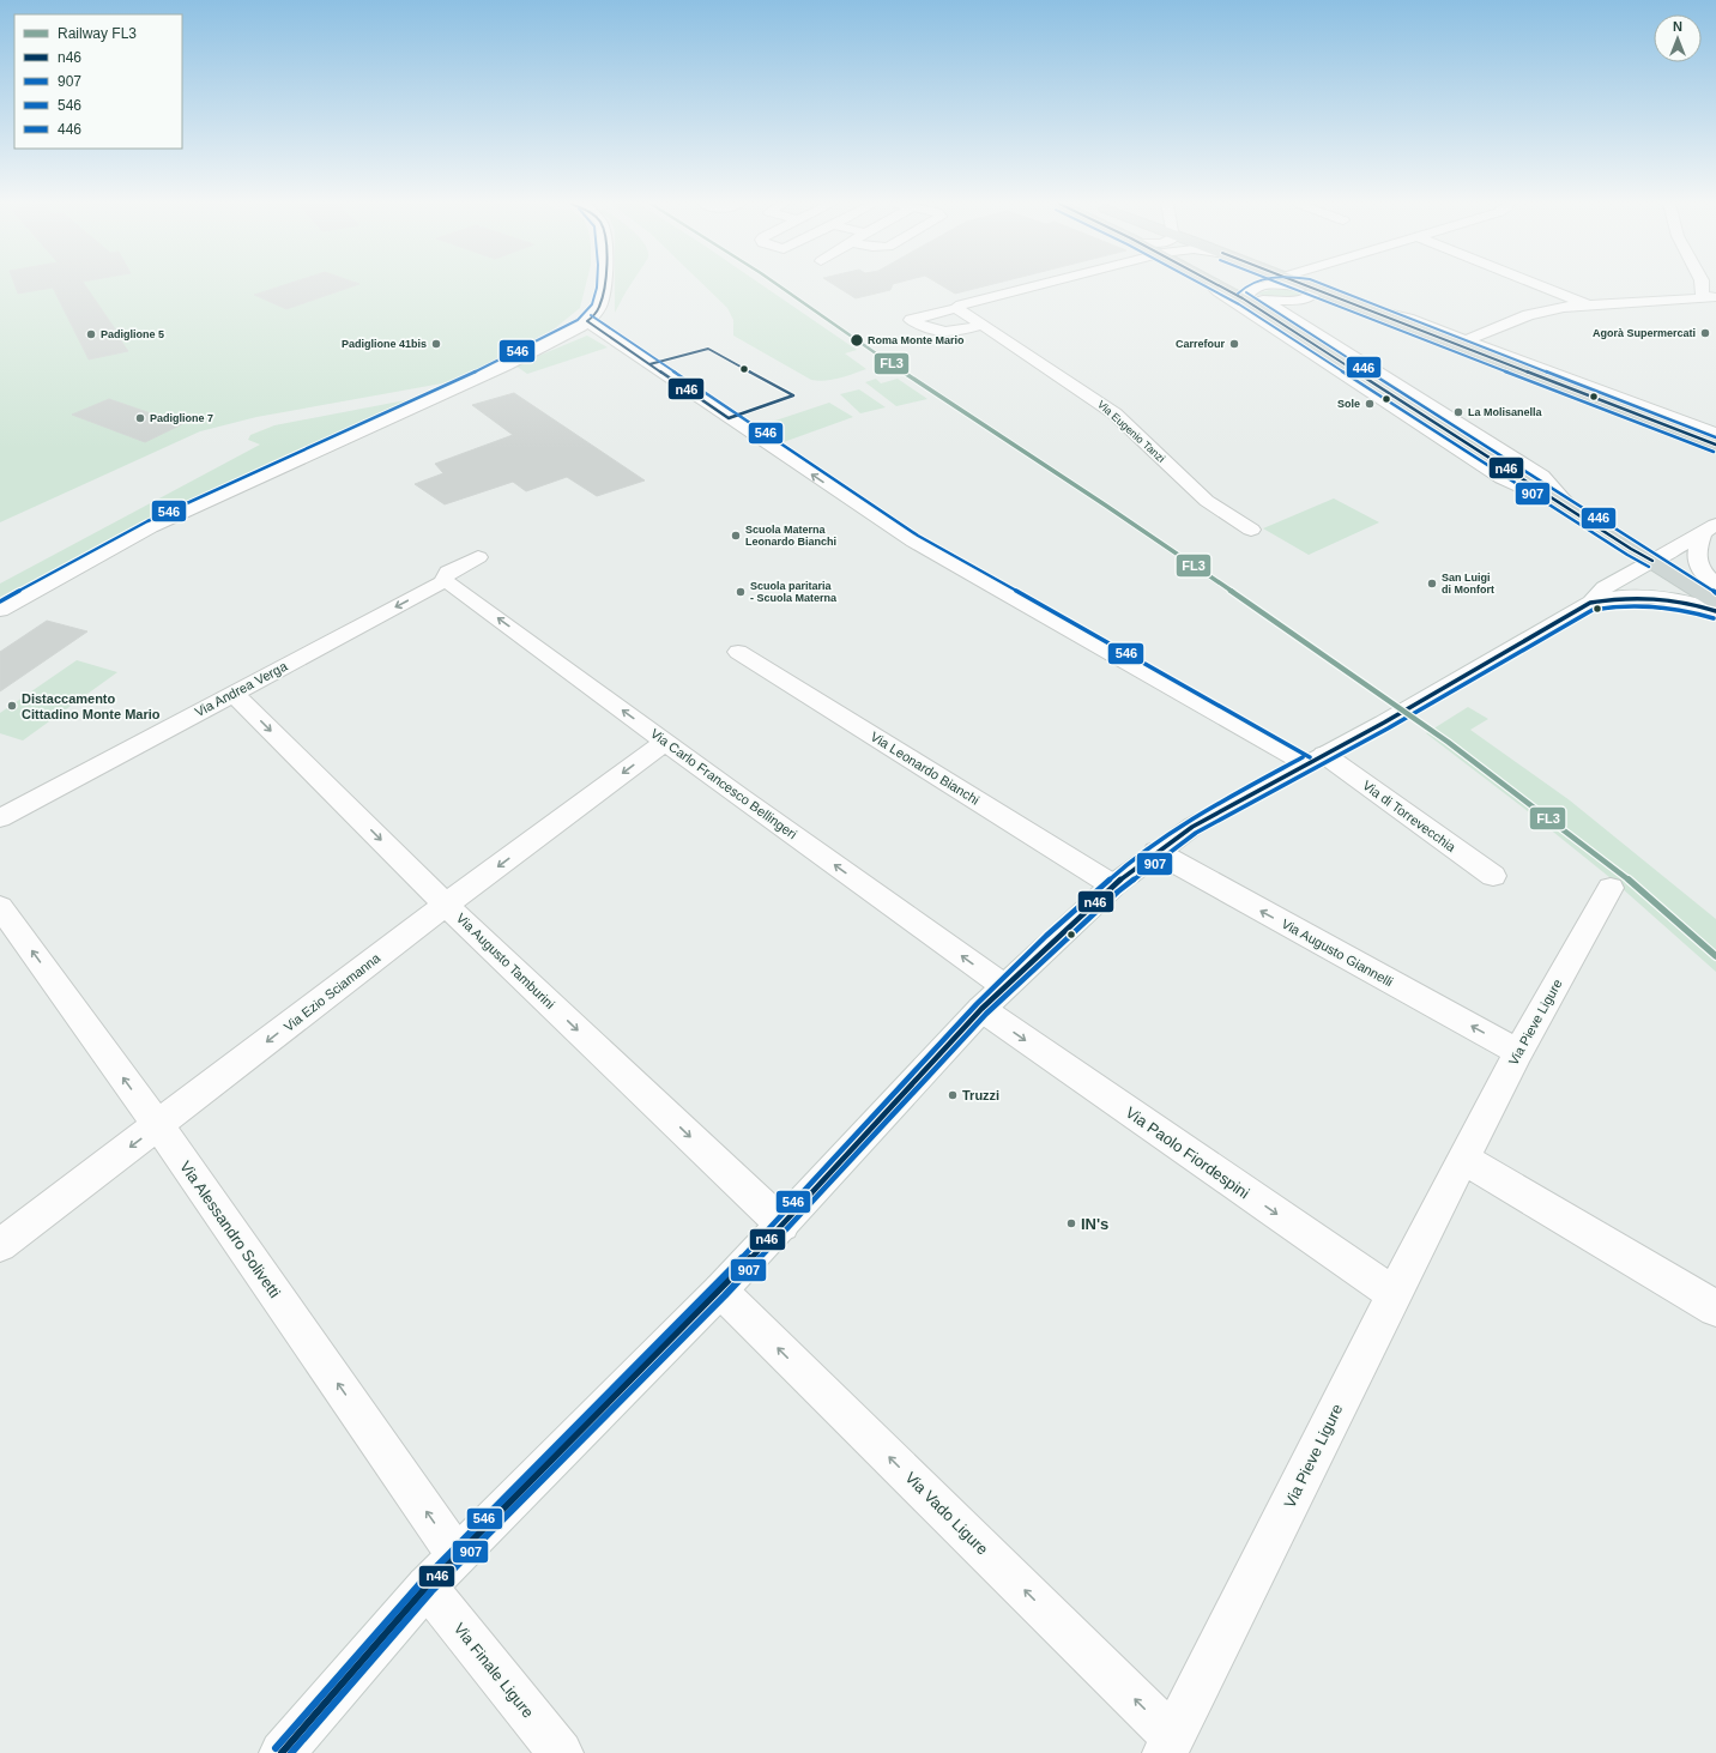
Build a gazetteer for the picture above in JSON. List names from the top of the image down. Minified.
{"streets":{"street":["Via Eugenio Tanzi","Via Andrea Verga","Via Leonardo Bianchi","Via Carlo Francesco Bellingeri","Via di Torrevecchia","Via Augusto Giannelli","Via Augusto Tamburini","Via Ezio Sciamanna","Via Pieve Ligure","Via Paolo Fiordespini","Via Alessandro Solivetti","Via Vado Ligure","Via Finale Ligure"]},"crossings":[["Via Andrea Verga","Via Carlo Francesco Bellingeri"],["Via Andrea Verga","Via Augusto Tamburini"],["Via Carlo Francesco Bellingeri","Via Ezio Sciamanna"],["Via Carlo Francesco Bellingeri","Via Paolo Fiordespini"],["Via Augusto Giannelli","Via Pieve Ligure"],["Via Augusto Tamburini","Via Ezio Sciamanna"],["Via Ezio Sciamanna","Via Alessandro Solivetti"],["Via Pieve Ligure","Via Paolo Fiordespini"],["Via Pieve Ligure","Via Vado Ligure"]],"one_way":["Via Carlo Francesco Bellingeri","Via di Torrevecchia","Via Augusto Giannelli","Via Augusto Tamburini","Via Ezio Sciamanna","Via Paolo Fiordespini","Via Alessandro Solivetti","Via Vado Ligure"],"places":["Agorà Supermercati","Padiglione 5","Roma Monte Mario","Padiglione 41bis","Carrefour","Sole","La Molisanella","Padiglione 7","Scuola Materna Leonardo Bianchi","San Luigi di Monfort","Scuola paritaria - Scuola Materna","Distaccamento Cittadino Monte Mario","Truzzi","IN's"],"lines":["rail line FL3","transit line n46","transit line 907","transit line 546","transit line 446"],"legend":["Railway FL3","n46","907","546","446"],"north":"top"}
